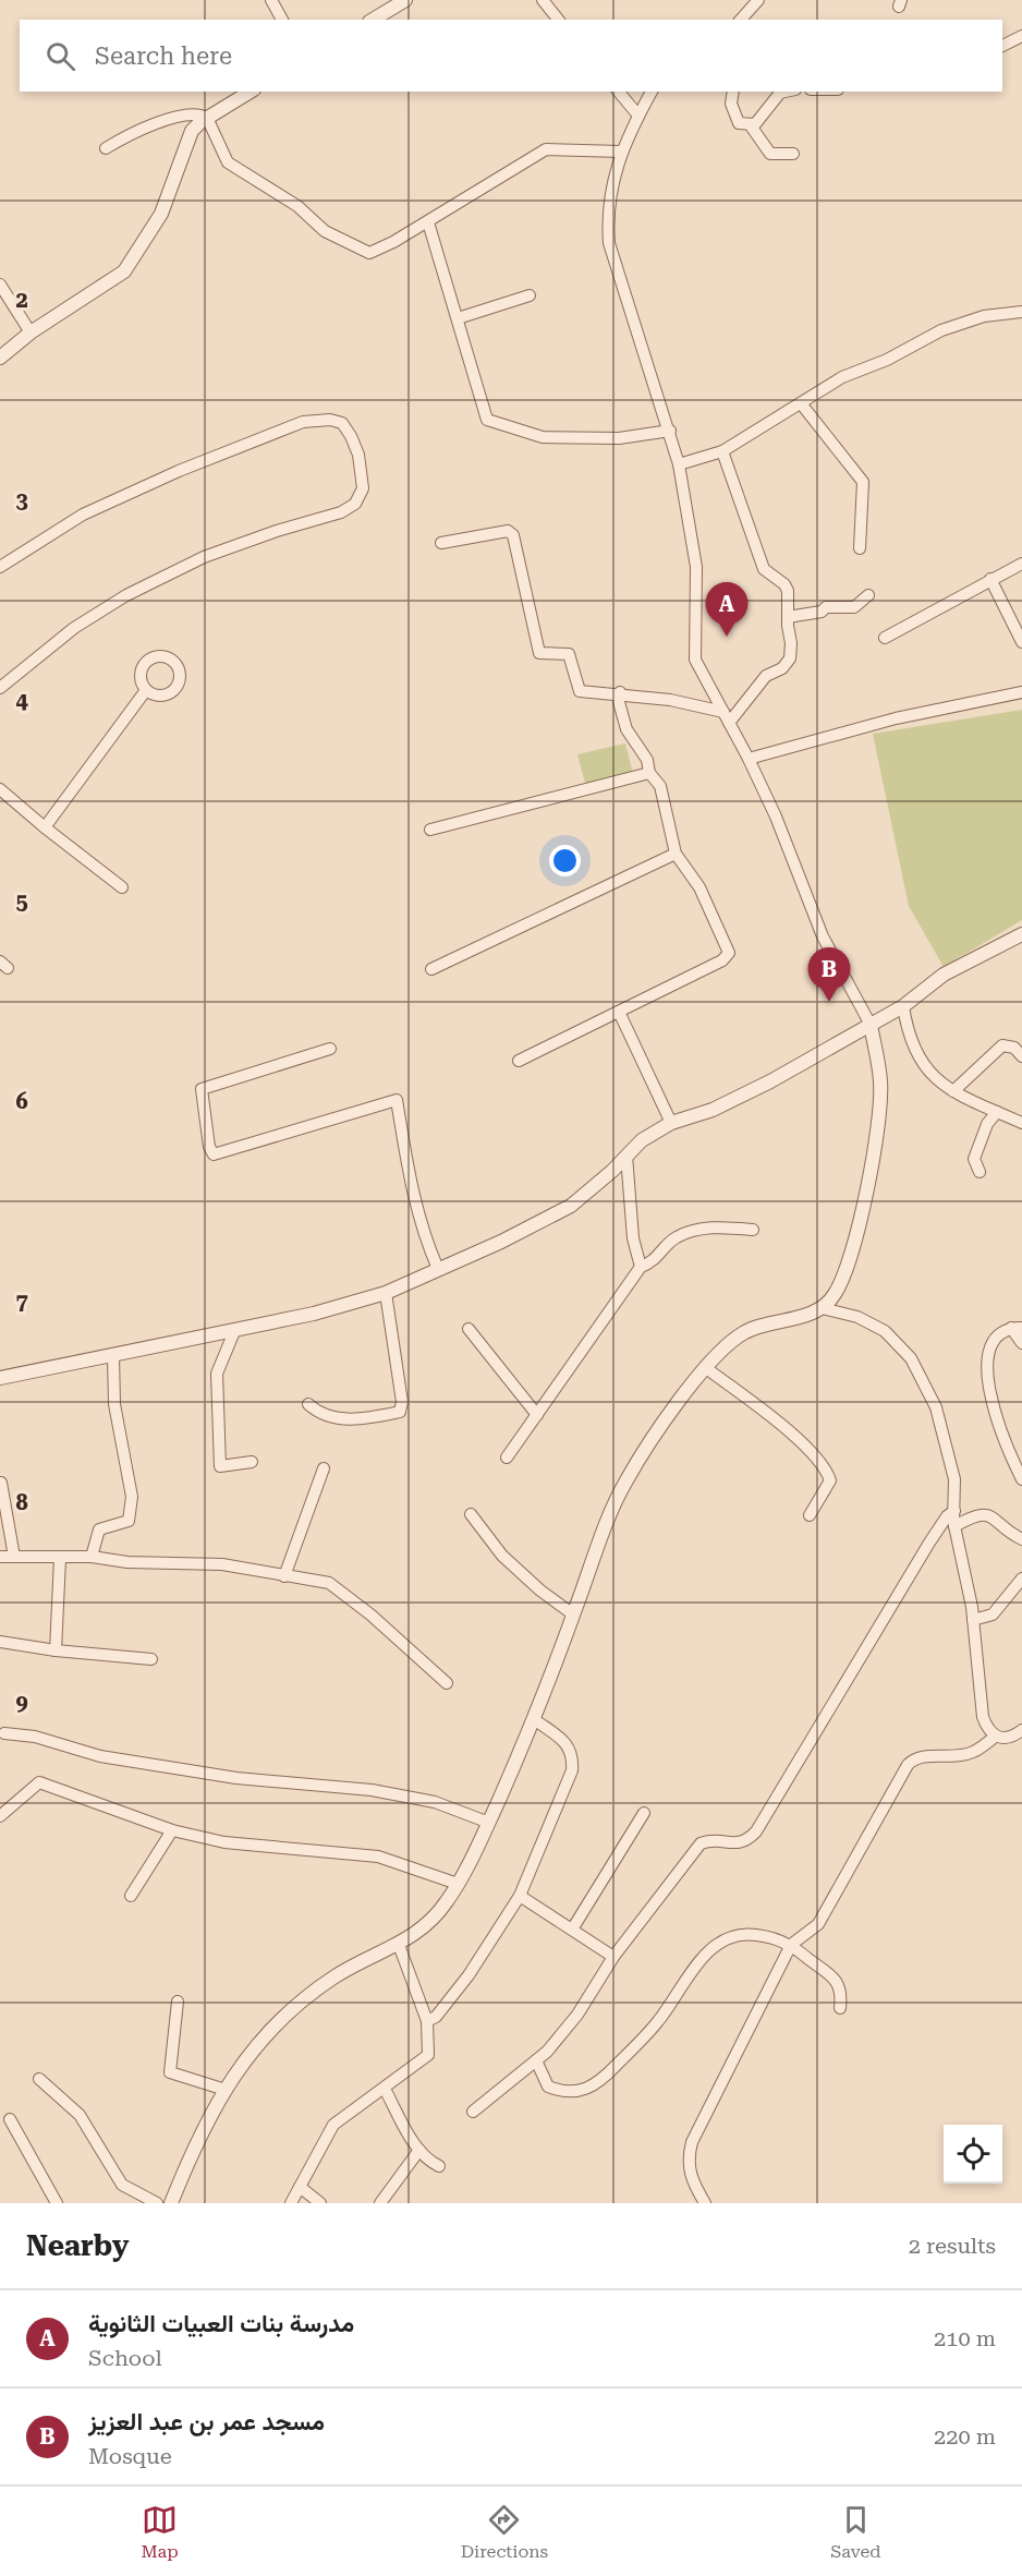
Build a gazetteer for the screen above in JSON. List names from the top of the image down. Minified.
{"page":{"search":"Search here","pins":["A","B"],"heading":["Nearby","2 results"],"list":[{"mark":"A","name":"مدرسة بنات العبيات الثانوية","note":"School","value":"210 m"},{"mark":"B","name":"مسجد عمر بن عبد العزيز","note":"Mosque","value":"220 m"}],"nav":["Map","Directions","Saved"]},"grid":{"rows":["2","3","4","5","6","7","8","9"]}}
